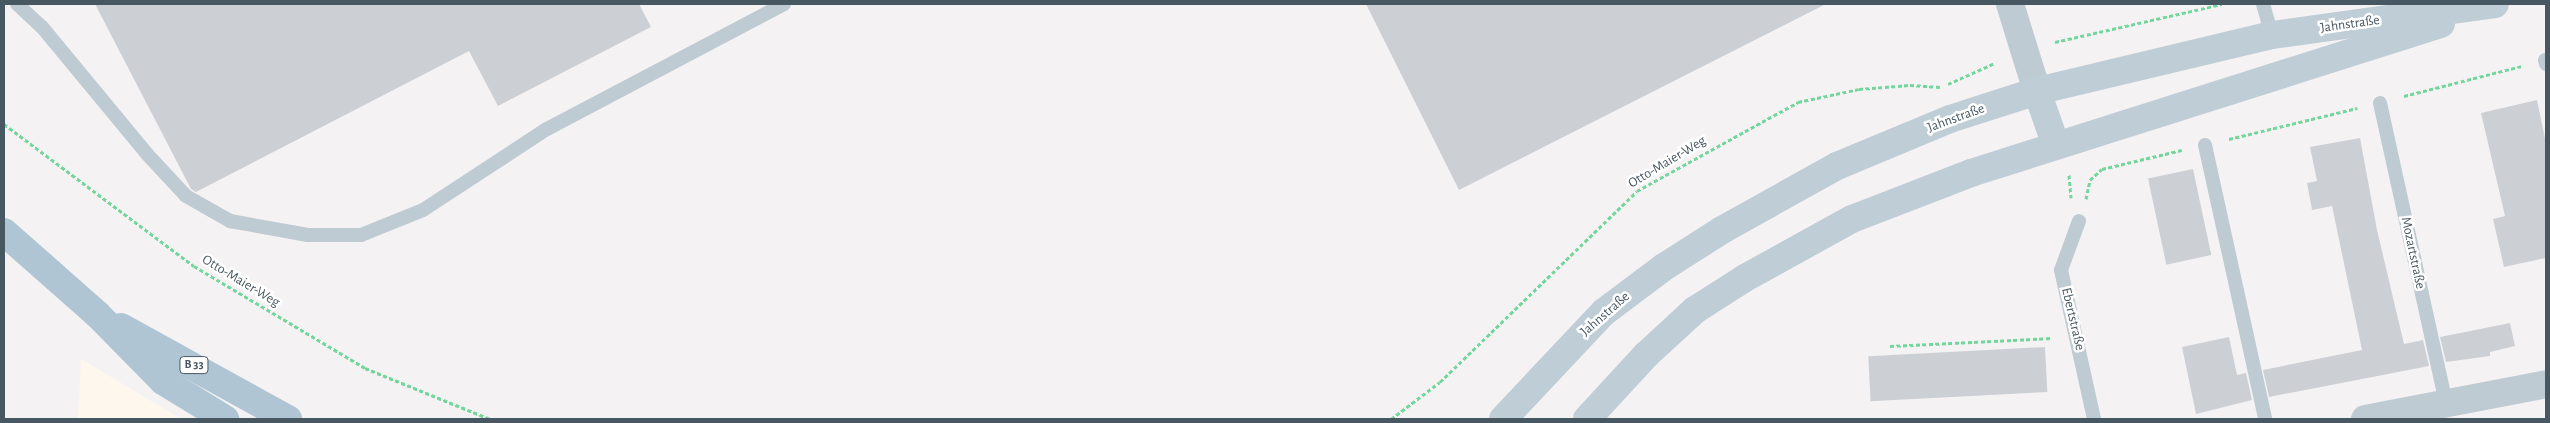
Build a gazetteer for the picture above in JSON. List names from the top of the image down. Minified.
{"streets":{"main road":["Jahnstraße","B 33"],"lane":["Mozartstraße","Ebertstraße"],"path":["Otto-Maier-Weg"]}}
